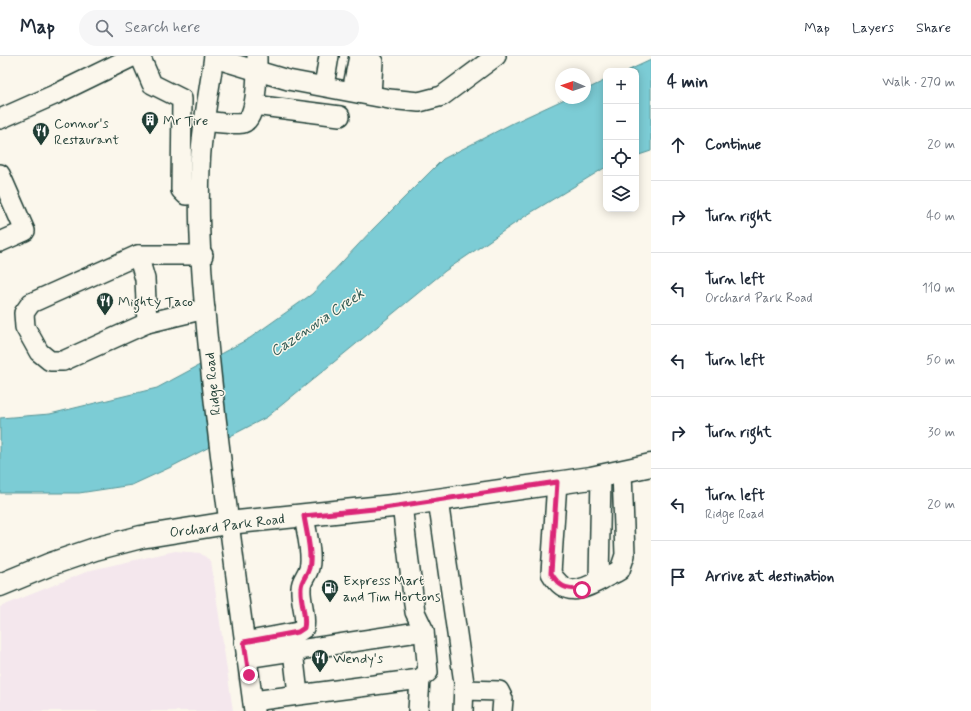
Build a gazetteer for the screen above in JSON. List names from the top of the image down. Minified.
{"streets":{"main road":["Orchard Park Road"],"street":["Ridge Road"]},"crossings":[["Ridge Road","Orchard Park Road"]],"water":["Cazenovia Creek"],"places":{"building":["Mr Tire"],"restaurant":["Connor's Restaurant","Mighty Taco","Wendy's"],"fuel station":["Express Mart and Tim Hortons"]},"north":"left","page":{"header":"Map","search":"Search here","nav":["Map","Layers","Share"],"heading":["4 min","Walk · 270 m"],"map_buttons":["+","−"],"list":[["Continue","20 m"],["Turn right","40 m"],["Turn left","Orchard Park Road","110 m"],["Turn left","50 m"],["Turn right","30 m"],["Turn left","Ridge Road","20 m"],"Arrive at destination"]}}
